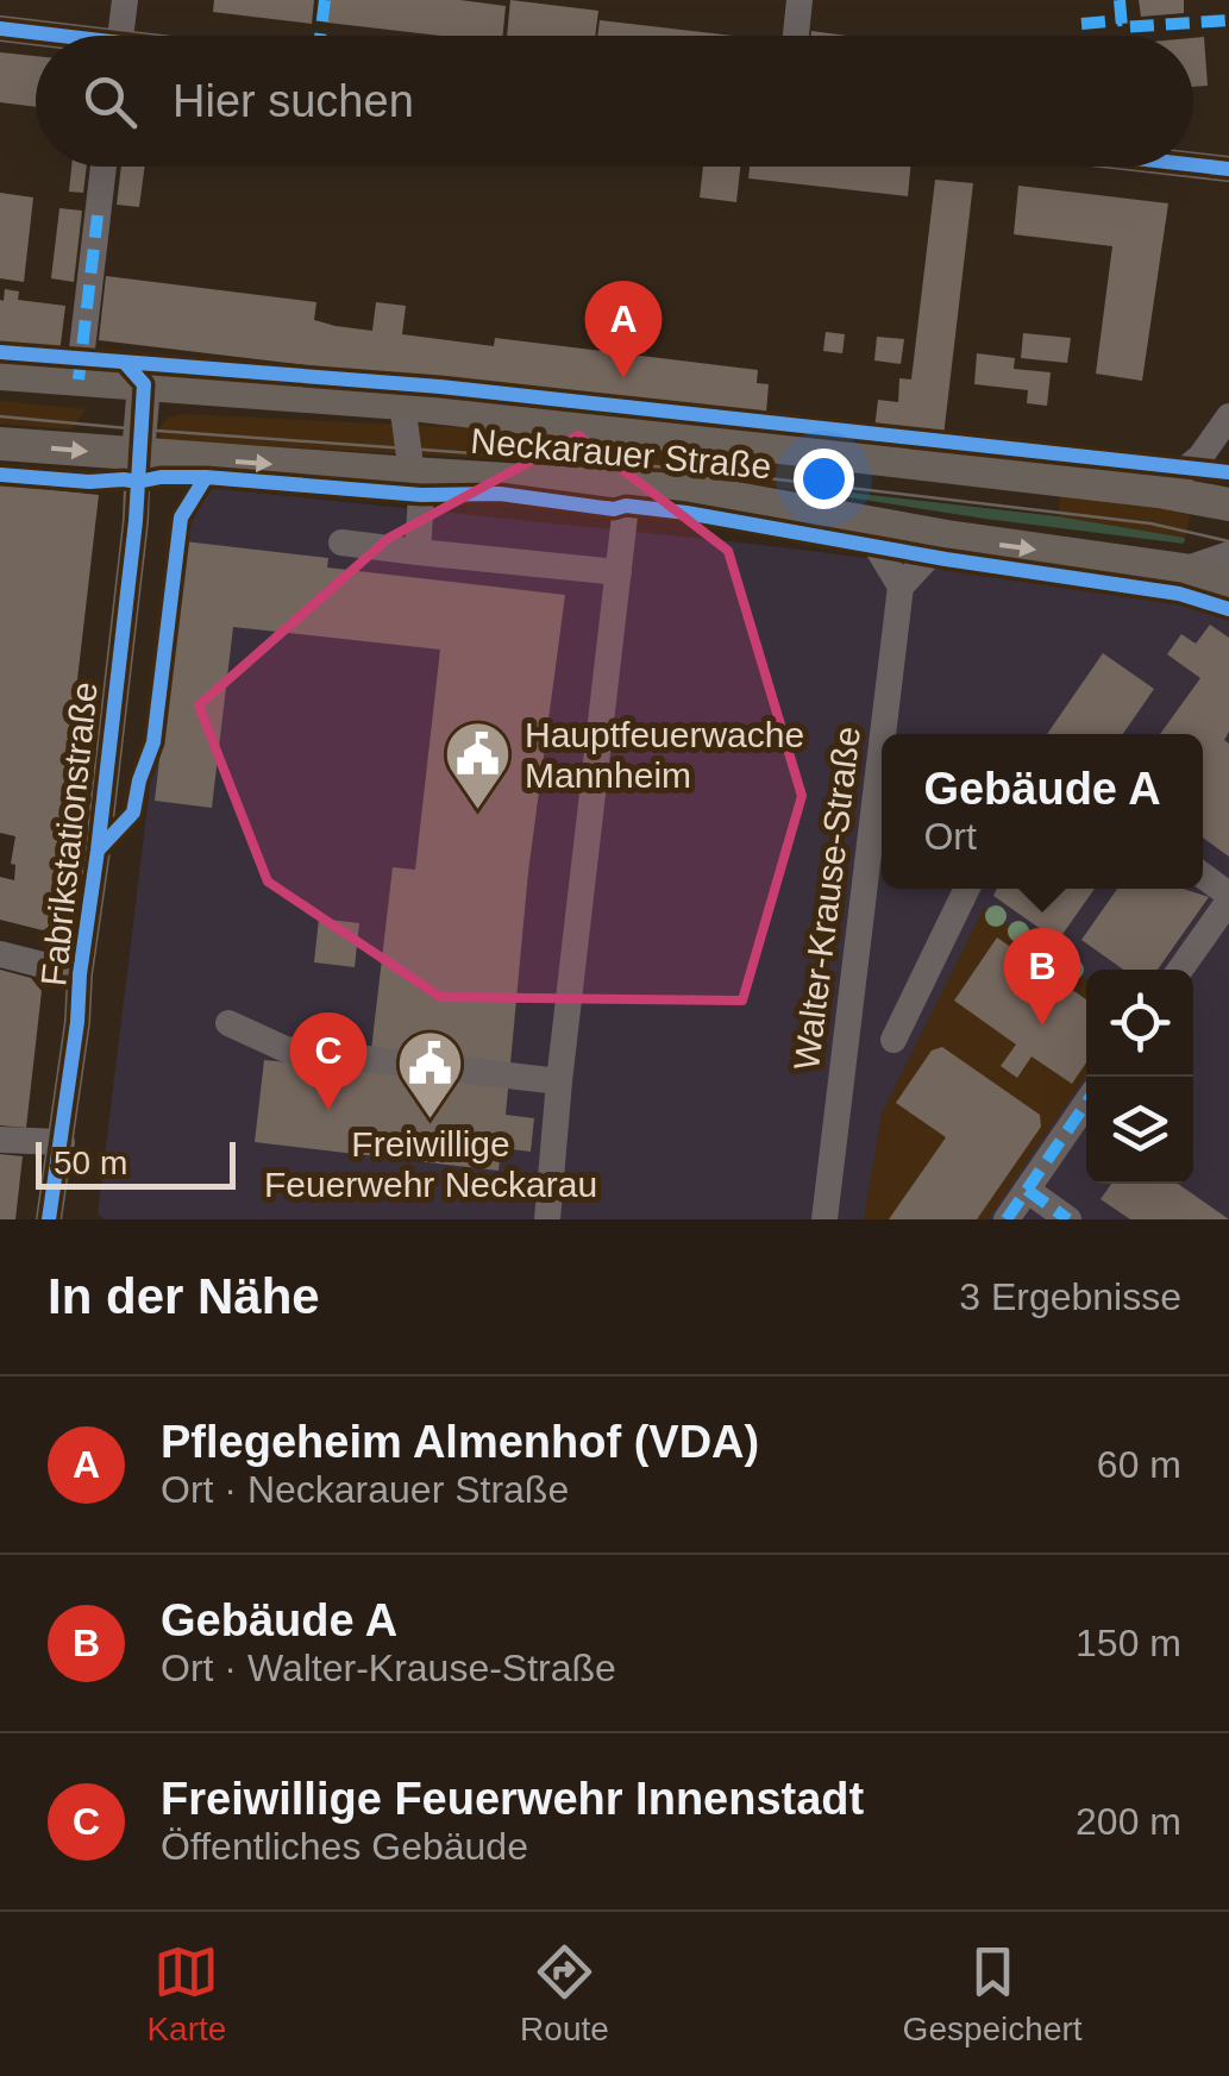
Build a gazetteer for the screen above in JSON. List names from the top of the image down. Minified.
{"streets":{"main road":["Neckarauer Straße"],"street":["Fabrikstationstraße","Walter-Krause-Straße"]},"crossings":[["Neckarauer Straße","Fabrikstationstraße"]],"places":{"public building":["Hauptfeuerwache Mannheim","Freiwillige Feuerwehr Neckarau"]},"scale_bar":"50 m","page":{"search":"Hier suchen","pins":["A","B","C"],"popup":["Gebäude A","Ort"],"scale":"50 m","heading":["In der Nähe","3 Ergebnisse"],"list":[{"mark":"A","name":"Pflegeheim Almenhof (VDA)","note":"Ort · Neckarauer Straße","value":"60 m"},{"mark":"B","name":"Gebäude A","note":"Ort · Walter-Krause-Straße","value":"150 m"},{"mark":"C","name":"Freiwillige Feuerwehr Innenstadt","note":"Öffentliches Gebäude","value":"200 m"}],"nav":["Karte","Route","Gespeichert"]}}
